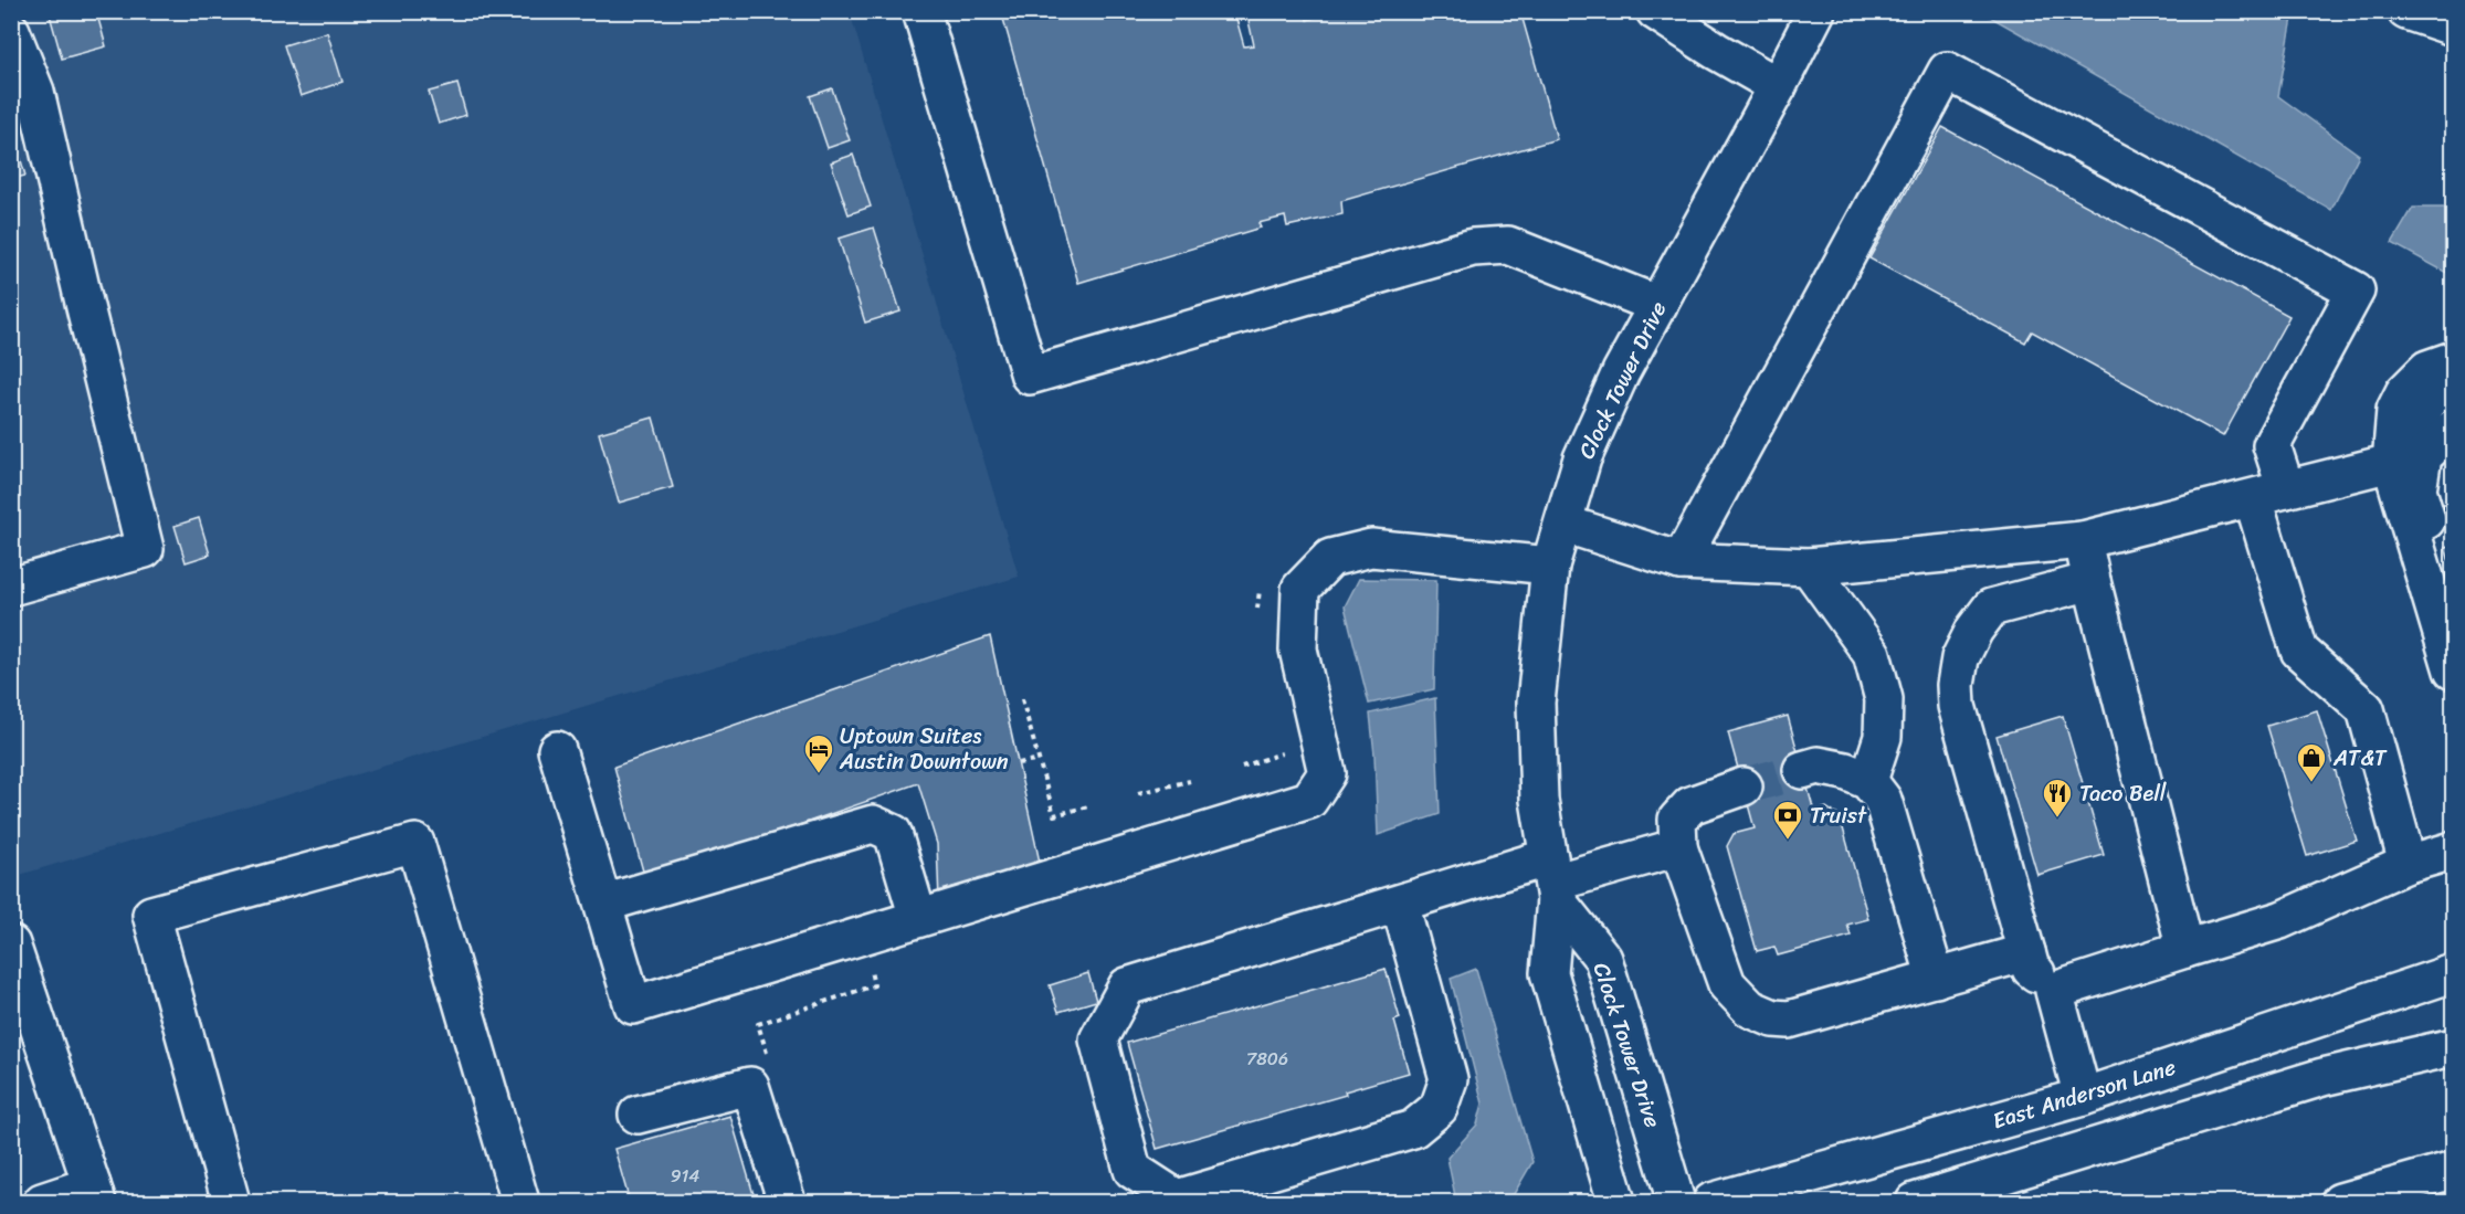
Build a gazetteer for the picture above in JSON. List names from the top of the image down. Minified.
{"streets":{"main road":["Clock Tower Drive","East Anderson Lane"]},"places":{"hotel":["Uptown Suites Austin Downtown"],"shop":["AT&T"],"restaurant":["Taco Bell"],"bank":["Truist"]},"house_numbers":["7806","914"]}
